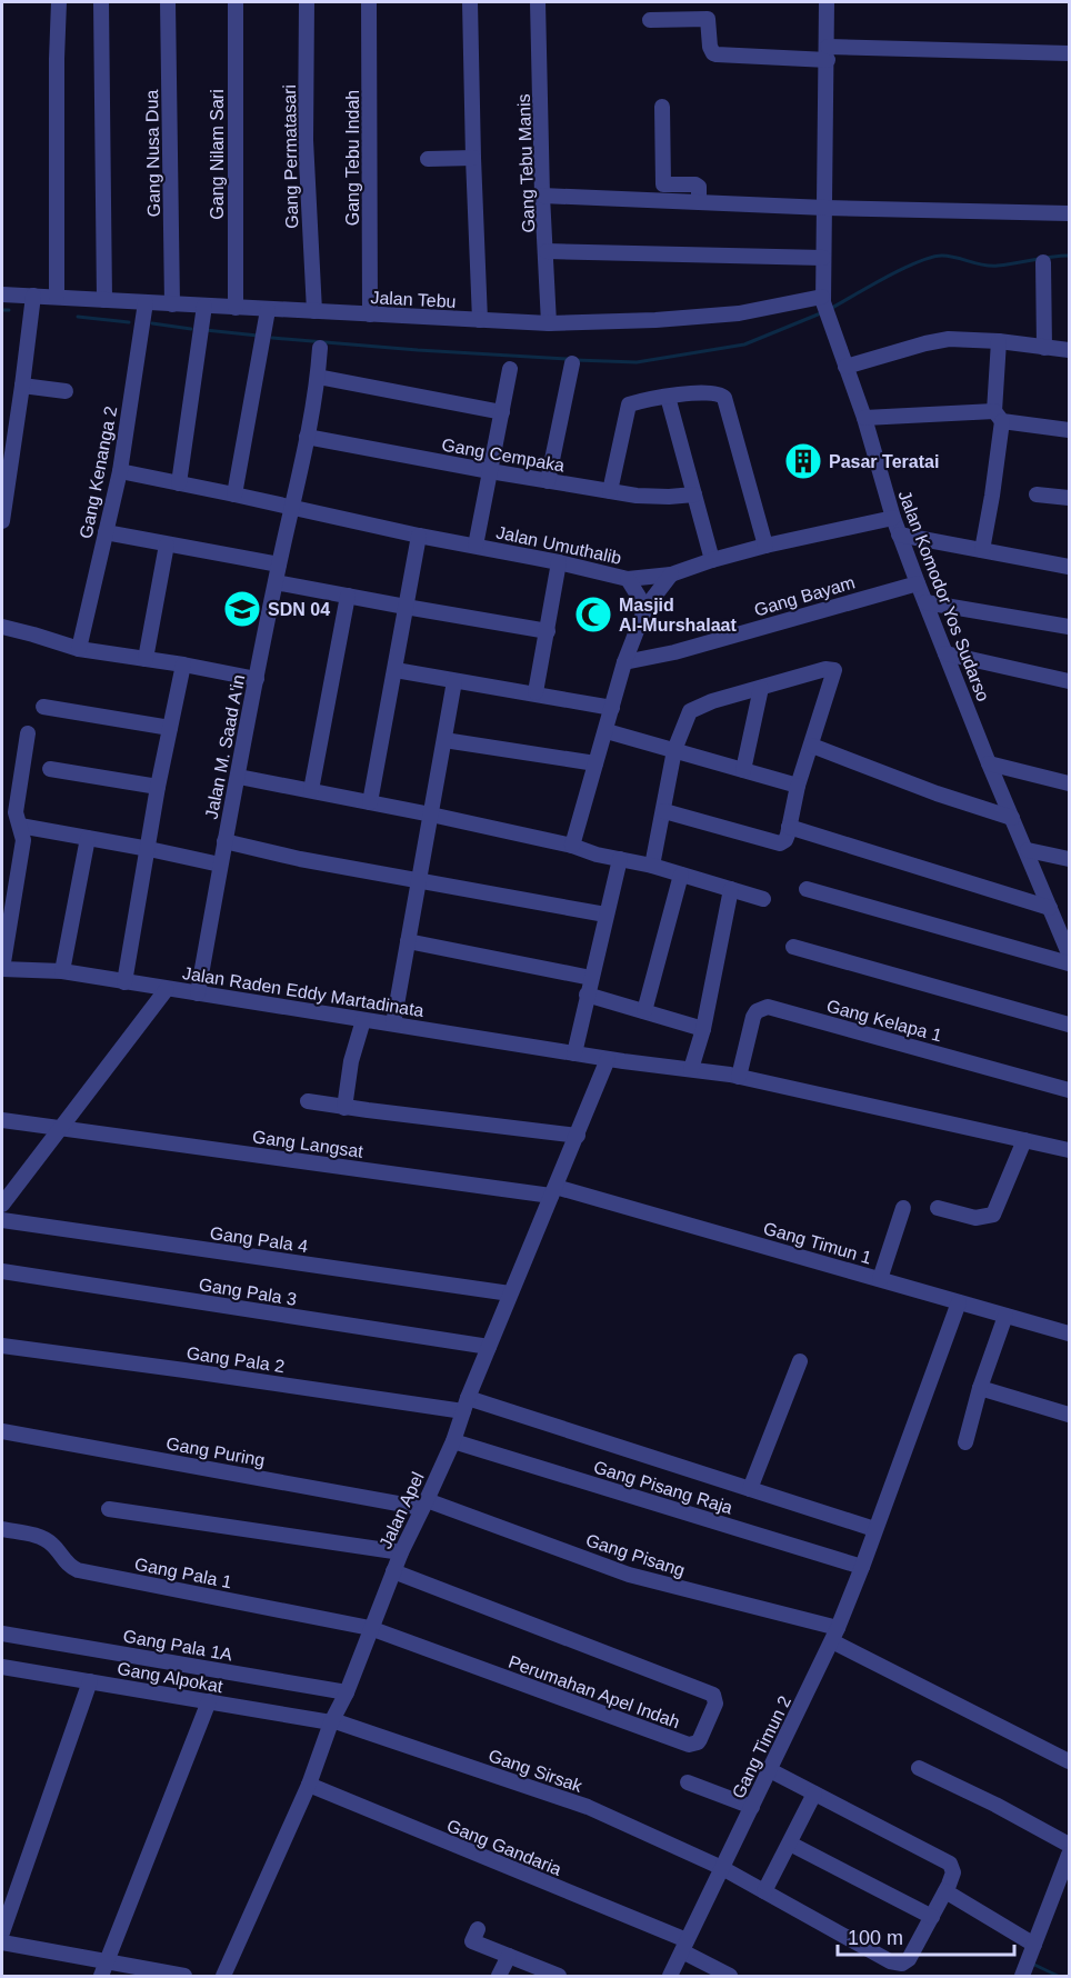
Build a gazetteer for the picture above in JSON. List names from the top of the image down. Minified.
{"streets":{"street":["Gang Nusa Dua","Gang Nilam Sari","Gang Permatasari","Gang Tebu Indah","Gang Tebu Manis","Jalan Tebu","Gang Cempaka","Gang Kenanga 2","Jalan Umuthalib","Gang Bayam","Jalan Komodor Yos Sudarso","Jalan M. Saad A'in","Jalan Raden Eddy Martadinata","Gang Kelapa 1","Gang Langsat","Gang Pala 4","Gang Timun 1","Gang Pala 3","Gang Pala 2","Gang Puring","Gang Pisang Raja","Jalan Apel","Gang Pisang","Gang Pala 1","Gang Pala 1A","Gang Alpokat","Perumahan Apel Indah","Gang Timun 2","Gang Sirsak","Gang Gandaria"]},"crossings":[["Gang Nusa Dua","Jalan Tebu"],["Gang Nilam Sari","Jalan Tebu"],["Gang Permatasari","Jalan Tebu"],["Gang Tebu Indah","Jalan Tebu"],["Gang Tebu Manis","Jalan Tebu"],["Jalan Tebu","Gang Kenanga 2"],["Jalan Tebu","Jalan Komodor Yos Sudarso"],["Gang Cempaka","Jalan M. Saad A'in"],["Gang Kenanga 2","Jalan Umuthalib"],["Jalan Umuthalib","Jalan Komodor Yos Sudarso"],["Jalan Umuthalib","Jalan M. Saad A'in"],["Gang Bayam","Jalan Komodor Yos Sudarso"],["Jalan M. Saad A'in","Jalan Raden Eddy Martadinata"],["Jalan Raden Eddy Martadinata","Gang Kelapa 1"],["Jalan Raden Eddy Martadinata","Gang Langsat"],["Jalan Raden Eddy Martadinata","Jalan Apel"],["Gang Langsat","Gang Timun 1"],["Gang Langsat","Jalan Apel"],["Gang Pala 4","Jalan Apel"],["Gang Timun 1","Jalan Apel"],["Gang Timun 1","Gang Timun 2"],["Gang Pala 3","Jalan Apel"],["Gang Pala 2","Jalan Apel"],["Gang Puring","Jalan Apel"],["Gang Puring","Gang Pisang"],["Gang Pisang Raja","Jalan Apel"],["Gang Pisang Raja","Gang Timun 2"],["Jalan Apel","Gang Pisang"],["Jalan Apel","Gang Pala 1"],["Jalan Apel","Gang Pala 1A"],["Jalan Apel","Gang Alpokat"],["Jalan Apel","Perumahan Apel Indah"],["Jalan Apel","Gang Sirsak"],["Jalan Apel","Gang Gandaria"],["Gang Pisang","Gang Timun 2"],["Gang Pala 1","Perumahan Apel Indah"],["Gang Alpokat","Gang Sirsak"],["Gang Timun 2","Gang Sirsak"],["Gang Timun 2","Gang Gandaria"]],"places":{"building":["Pasar Teratai"],"school or university":["SDN 04"],"mosque":["Masjid Al-Murshalaat"]},"scale_bar":"100 m"}
